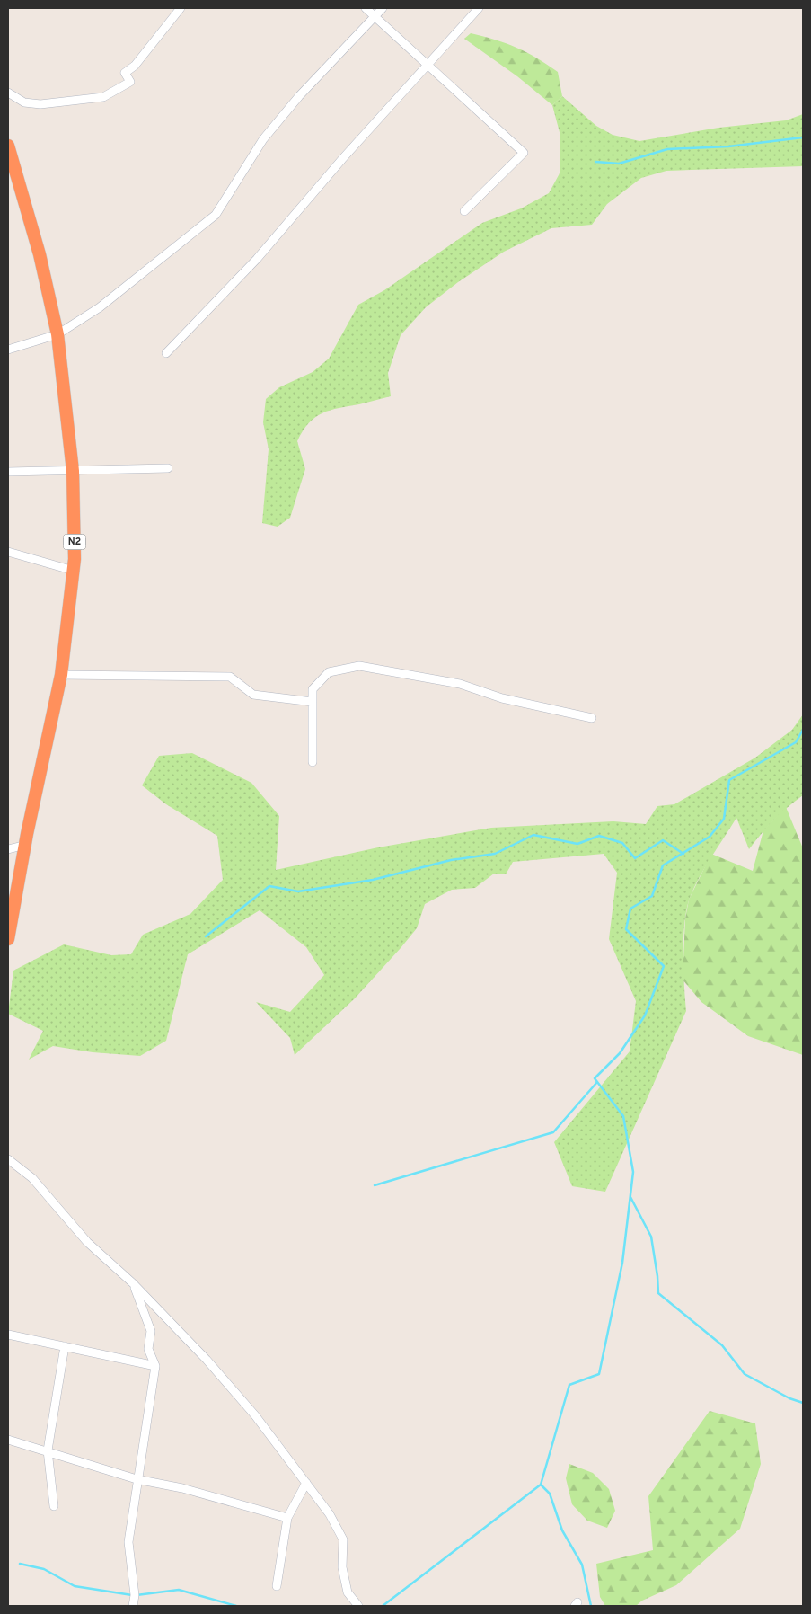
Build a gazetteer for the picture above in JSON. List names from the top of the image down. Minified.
{"streets":{"highway":["N2"]}}
